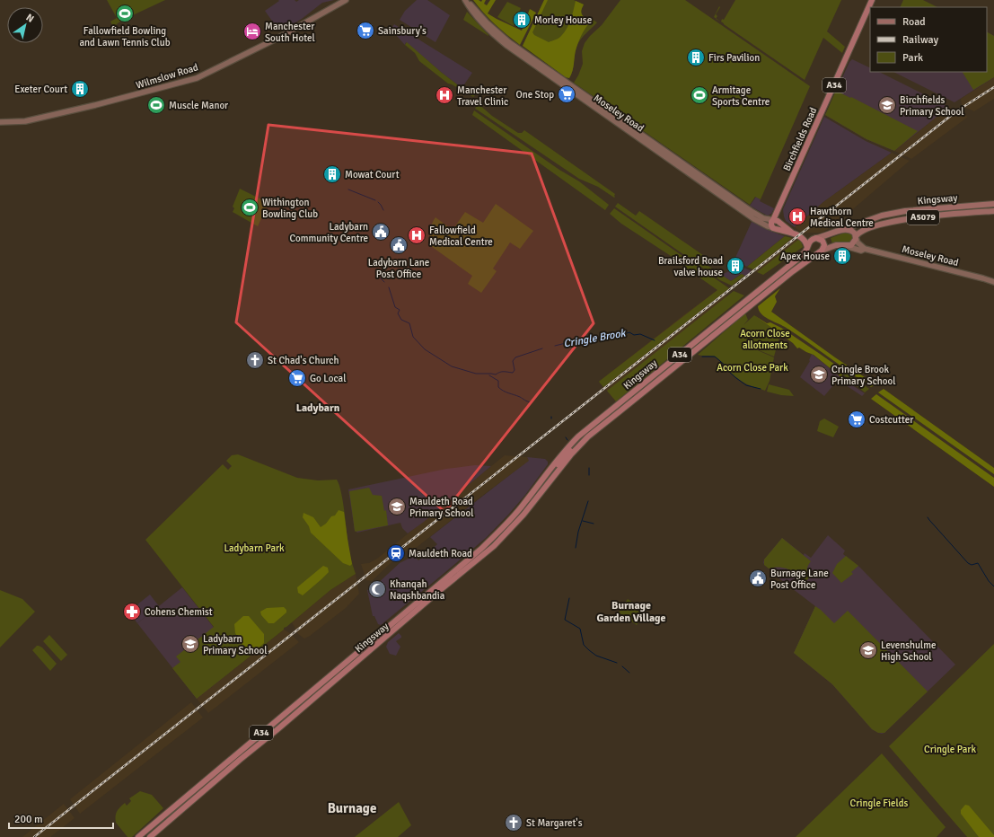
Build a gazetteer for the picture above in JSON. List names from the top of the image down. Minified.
{"streets":{"highway":["A34","Moseley Road","Birchfields Road","Kingsway"],"main road":["Wilmslow Road","A5079"]},"crossings":[["A34","Moseley Road"],["A34","Kingsway"],["Moseley Road","Birchfields Road"],["Moseley Road","Kingsway"]],"districts":["Ladybarn","Burnage Garden Village","Burnage"],"water":["Cringle Brook"],"parks":["Acorn Close allotments","Acorn Close Park","Ladybarn Park","Cringle Park","Cringle Fields"],"places":{"sports":["Fallowfield Bowling and Lawn Tennis Club","Armitage Sports Centre","Muscle Manor","Withington Bowling Club"],"building":["Morley House","Firs Pavilion","Exeter Court","Mowat Court","Apex House","Brailsford Road valve house"],"supermarket":["Sainsbury's","One Stop","Go Local","Costcutter"],"hotel":["Manchester South Hotel"],"hospital":["Manchester Travel Clinic","Hawthorn Medical Centre","Fallowfield Medical Centre"],"school or university":["Birchfields Primary School","Cringle Brook Primary School","Mauldeth Road Primary School","Ladybarn Primary School","Levenshulme High School"],"public building":["Ladybarn Community Centre","Ladybarn Lane Post Office","Burnage Lane Post Office"],"church":["St Chad's Church","St Margaret's"],"station":["Mauldeth Road"],"mosque":["Khanqah Naqshbandia"],"pharmacy":["Cohens Chemist"]},"legend":["Road","Railway","Park"],"scale_bar":"200 m","north":"top right"}
